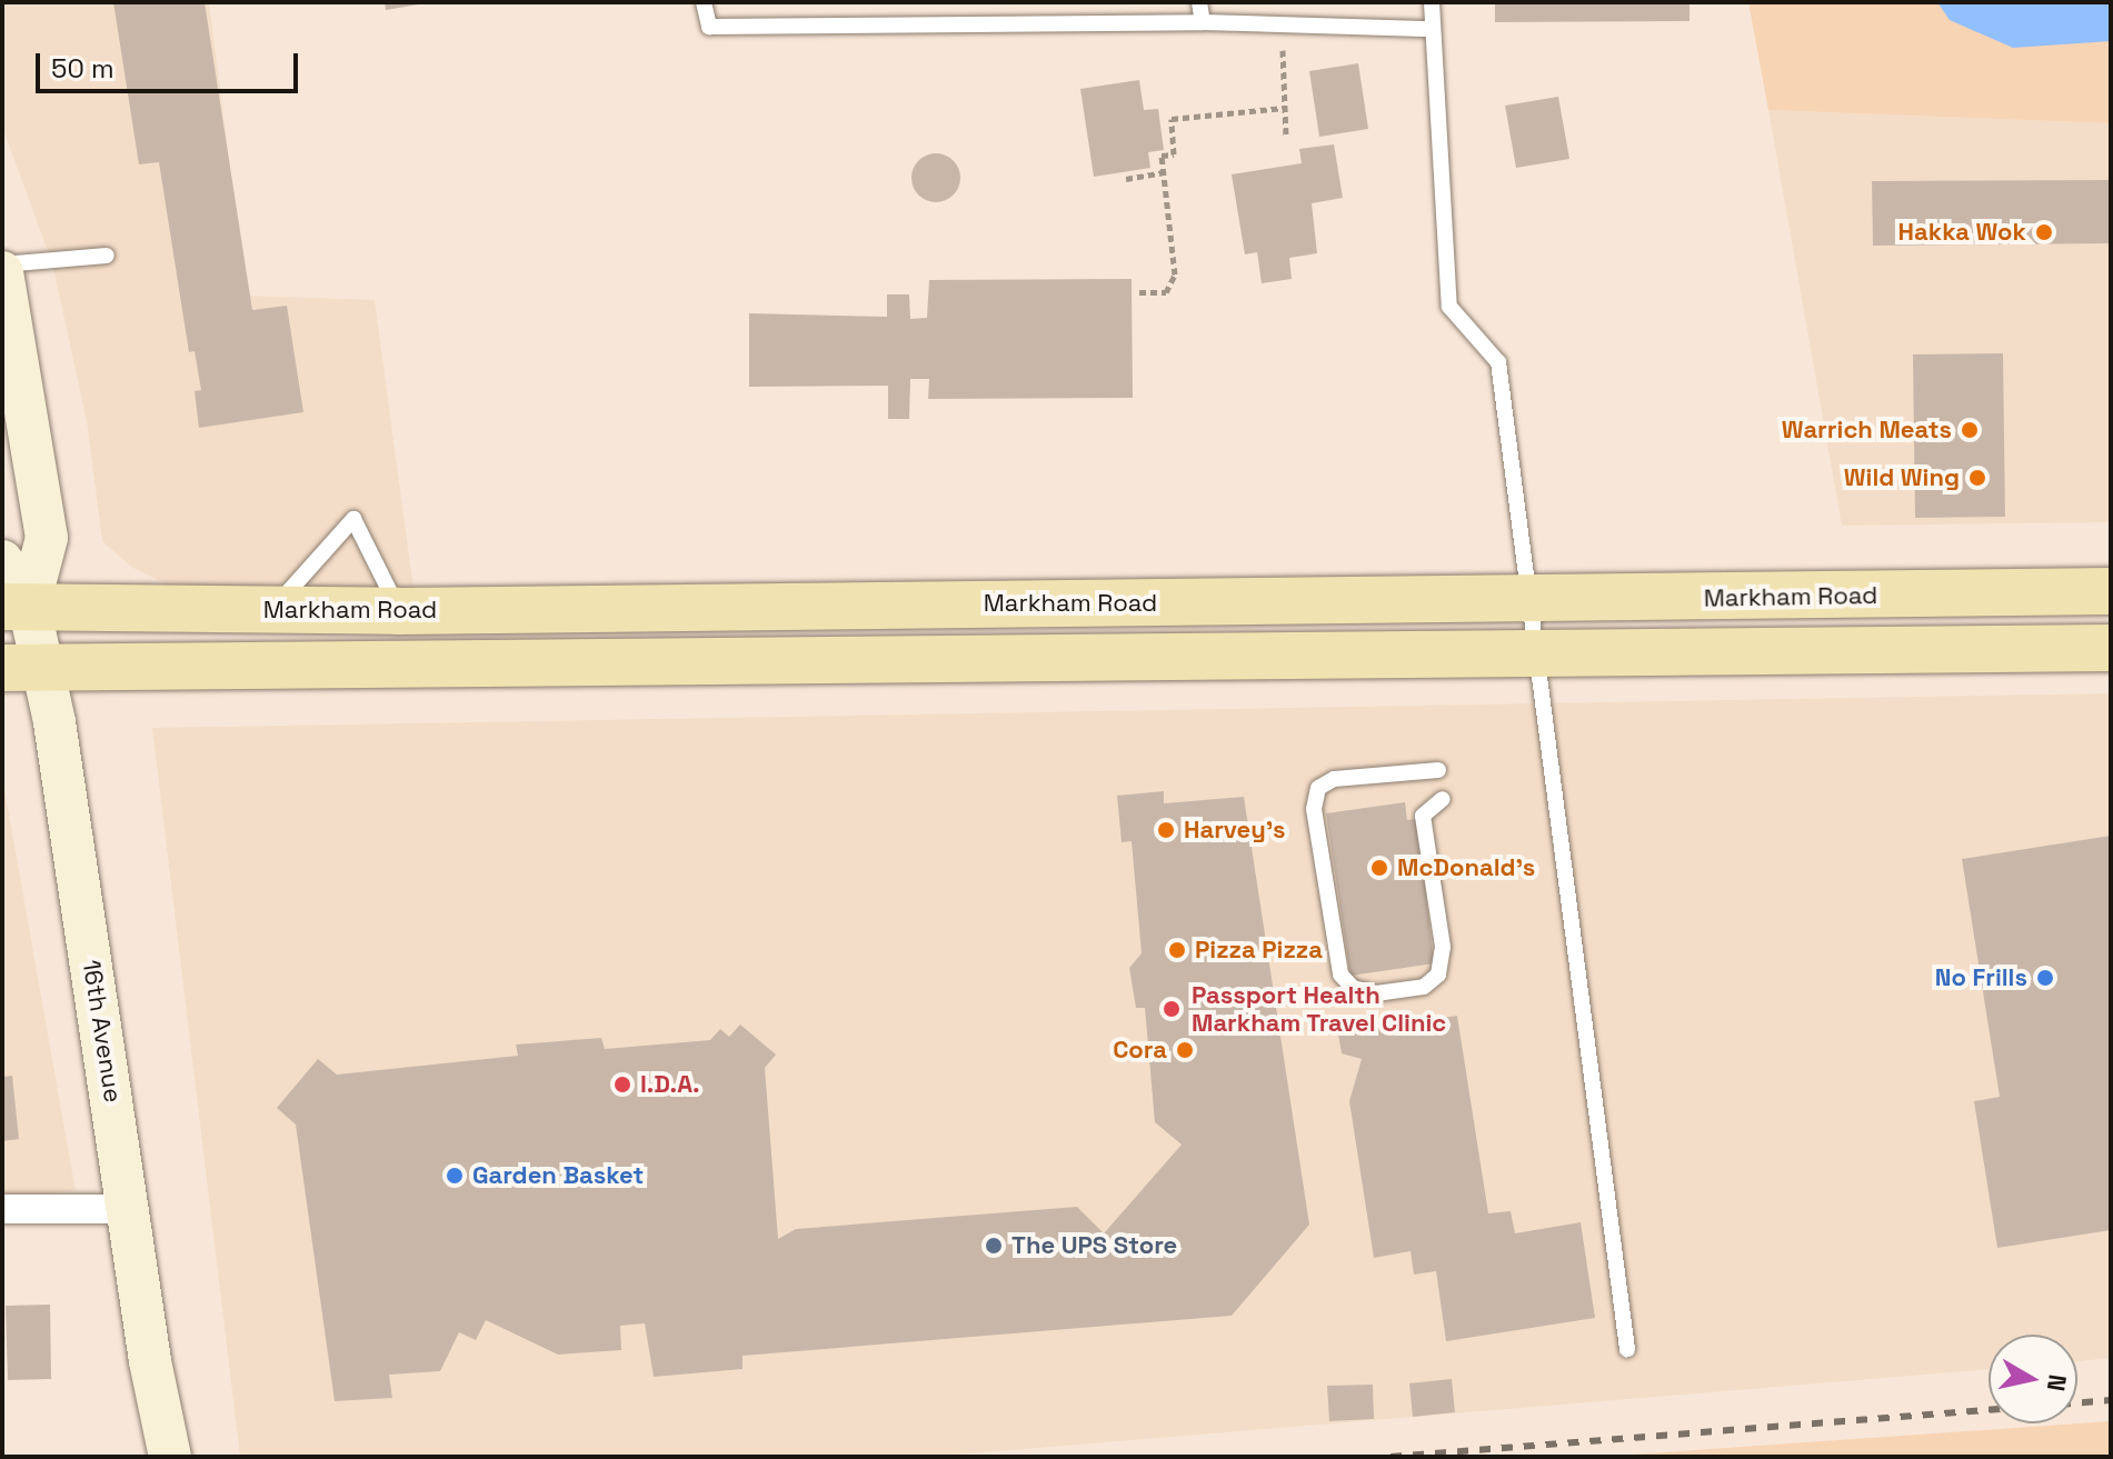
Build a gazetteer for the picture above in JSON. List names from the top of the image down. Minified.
{"streets":{"main road":["Markham Road","16th Avenue"]},"crossings":[["Markham Road","16th Avenue"]],"places":["Hakka Wok","Warrich Meats","Wild Wing","Harvey's","McDonald's","Pizza Pizza","No Frills","Passport Health Markham Travel Clinic","Cora","I.D.A.","Garden Basket","The UPS Store"],"scale_bar":"50 m","north":"right"}
